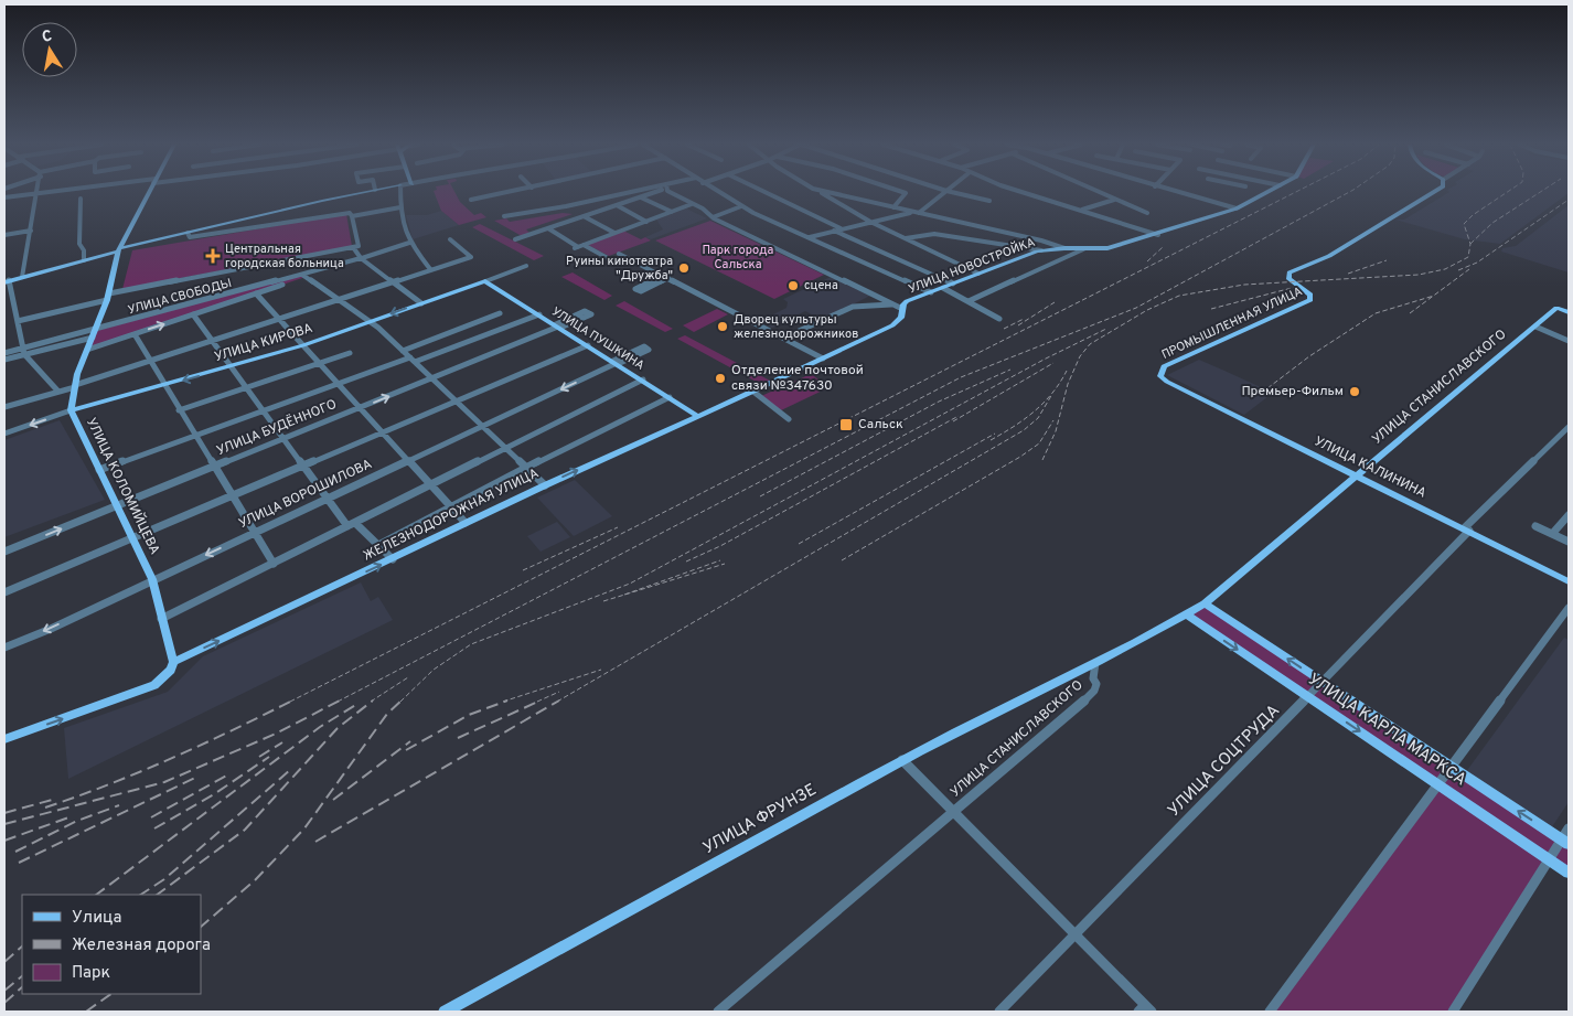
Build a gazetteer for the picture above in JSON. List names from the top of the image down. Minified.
{"streets":{"main road":["УЛИЦА НОВОСТРОЙКА","ПРОМЫШЛЕННАЯ УЛИЦА","УЛИЦА ПУШКИНА","УЛИЦА КИРОВА","УЛИЦА СТАНИСЛАВСКОГО","УЛИЦА КАЛИНИНА","УЛИЦА КОЛОМИЙЦЕВА","ЖЕЛЕЗНОДОРОЖНАЯ УЛИЦА","УЛИЦА КАРЛА МАРКСА","УЛИЦА ФРУНЗЕ"],"street":["УЛИЦА СВОБОДЫ","УЛИЦА БУДЁННОГО","УЛИЦА ВОРОШИЛОВА","УЛИЦА СОЦТРУДА"]},"crossings":[["УЛИЦА НОВОСТРОЙКА","ЖЕЛЕЗНОДОРОЖНАЯ УЛИЦА"],["УЛИЦА СВОБОДЫ","УЛИЦА КОЛОМИЙЦЕВА"],["ПРОМЫШЛЕННАЯ УЛИЦА","УЛИЦА КАЛИНИНА"],["УЛИЦА ПУШКИНА","УЛИЦА КИРОВА"],["УЛИЦА ПУШКИНА","УЛИЦА БУДЁННОГО"],["УЛИЦА ПУШКИНА","УЛИЦА ВОРОШИЛОВА"],["УЛИЦА ПУШКИНА","ЖЕЛЕЗНОДОРОЖНАЯ УЛИЦА"],["УЛИЦА КИРОВА","УЛИЦА КОЛОМИЙЦЕВА"],["УЛИЦА СТАНИСЛАВСКОГО","УЛИЦА КАЛИНИНА"],["УЛИЦА СТАНИСЛАВСКОГО","УЛИЦА КАРЛА МАРКСА"],["УЛИЦА СТАНИСЛАВСКОГО","УЛИЦА ФРУНЗЕ"],["УЛИЦА БУДЁННОГО","УЛИЦА КОЛОМИЙЦЕВА"],["УЛИЦА КАЛИНИНА","УЛИЦА СОЦТРУДА"],["УЛИЦА КОЛОМИЙЦЕВА","УЛИЦА ВОРОШИЛОВА"],["УЛИЦА КОЛОМИЙЦЕВА","ЖЕЛЕЗНОДОРОЖНАЯ УЛИЦА"],["УЛИЦА КАРЛА МАРКСА","УЛИЦА СОЦТРУДА"]],"one_way":["ЖЕЛЕЗНОДОРОЖНАЯ УЛИЦА"],"parks":["Парк города Сальска"],"places":{"health":["Центральная городская больница"],"other":["Руины кинотеатра \"Дружба\"","сцена","Дворец культуры железнодорожников","Отделение почтовой связи №347630","Премьер-Фильм"],"transit":["Сальск"]},"legend":["Улица","Железная дорога","Парк"],"north":"top"}
